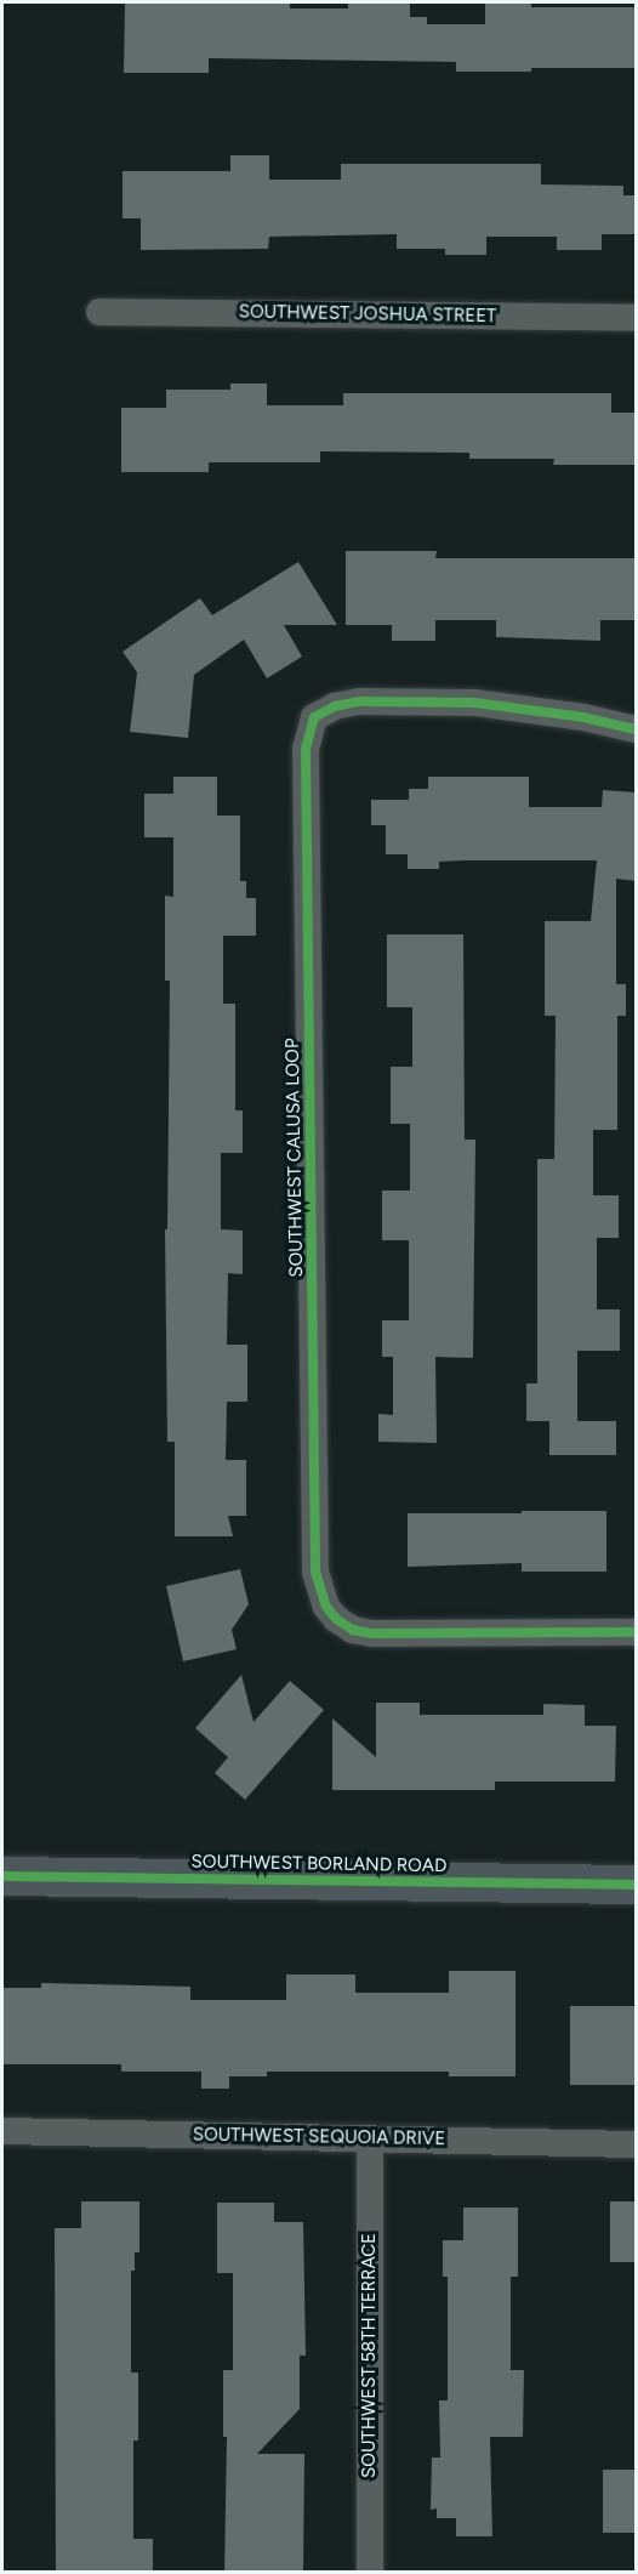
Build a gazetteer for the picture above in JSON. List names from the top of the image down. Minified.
{"streets":{"main road":["SOUTHWEST BORLAND ROAD"],"street":["SOUTHWEST JOSHUA STREET","SOUTHWEST CALUSA LOOP","SOUTHWEST SEQUOIA DRIVE","SOUTHWEST 58TH TERRACE"]},"crossings":[["SOUTHWEST SEQUOIA DRIVE","SOUTHWEST 58TH TERRACE"]]}
